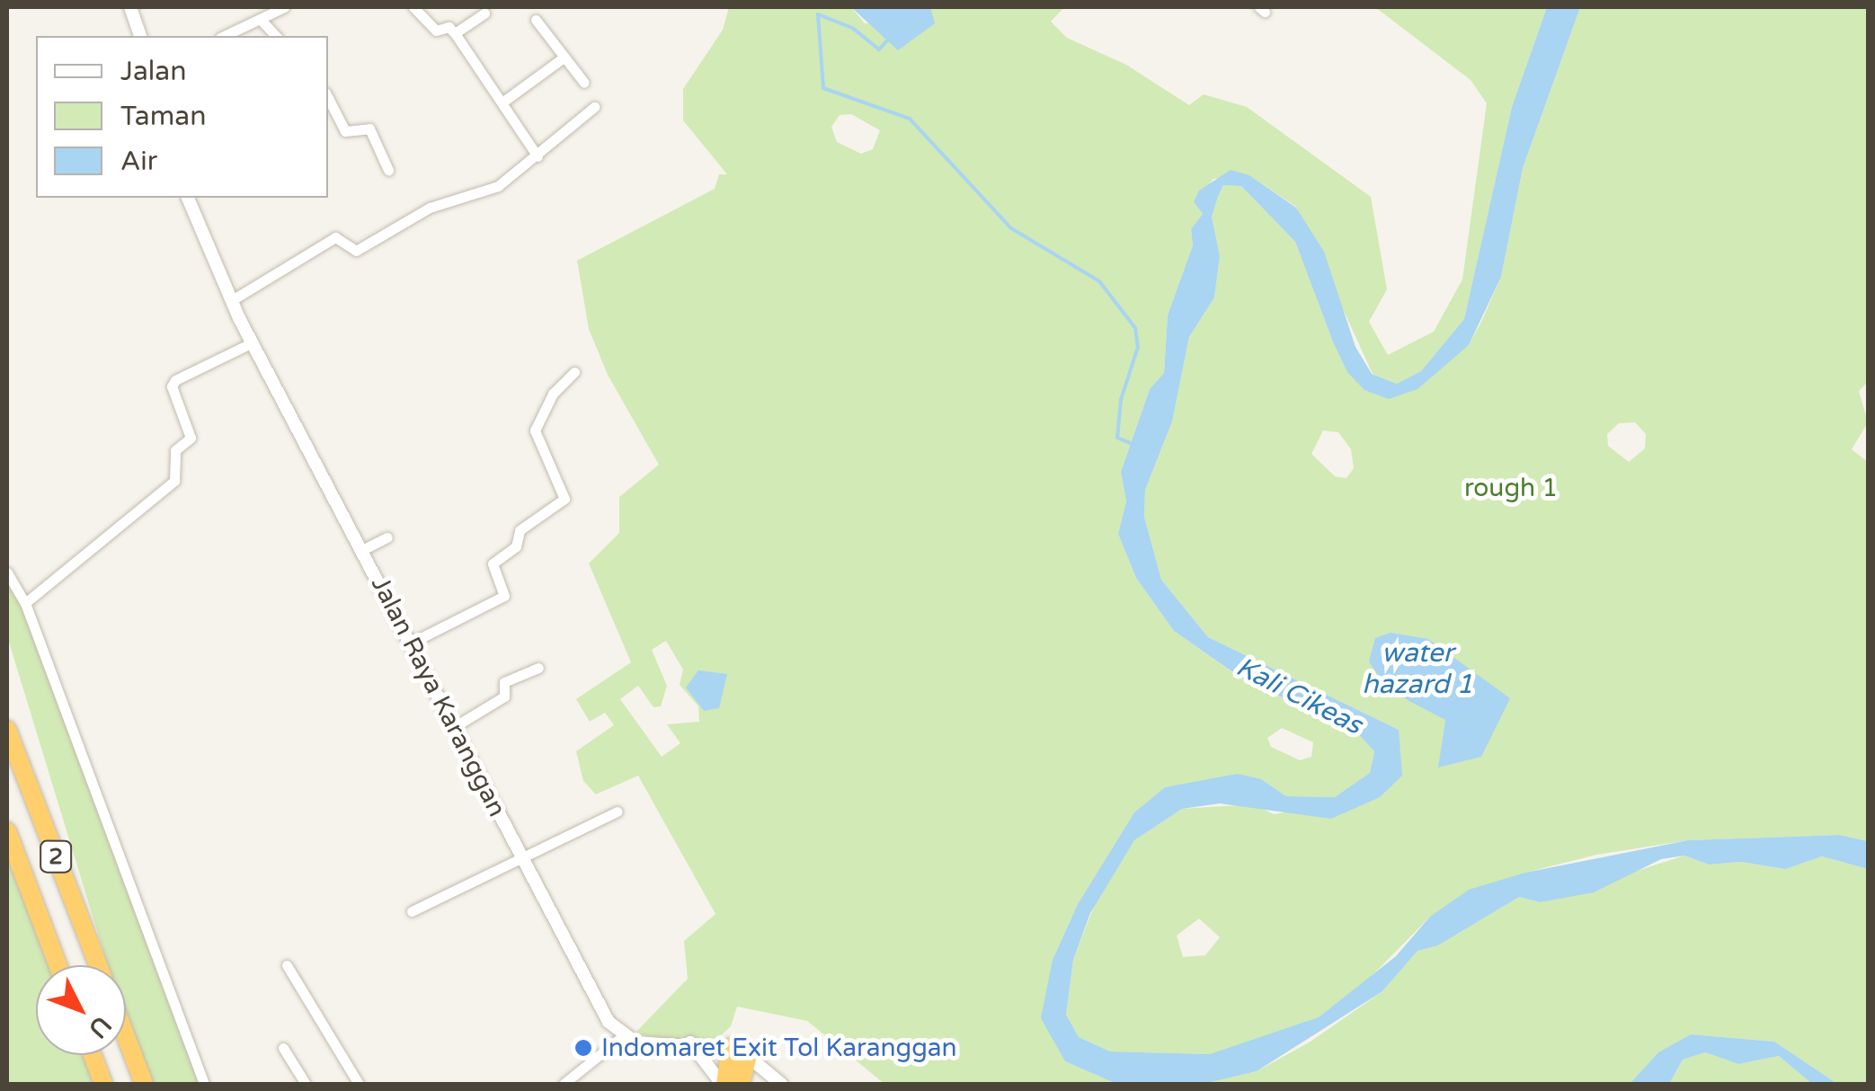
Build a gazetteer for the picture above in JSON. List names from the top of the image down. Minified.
{"streets":{"highway":["2"],"street":["Jalan Raya Karanggan"]},"water":["water hazard 1","Kali Cikeas"],"parks":["rough 1"],"places":["Indomaret Exit Tol Karanggan"],"legend":["Jalan","Taman","Air"],"north":"bottom right"}
